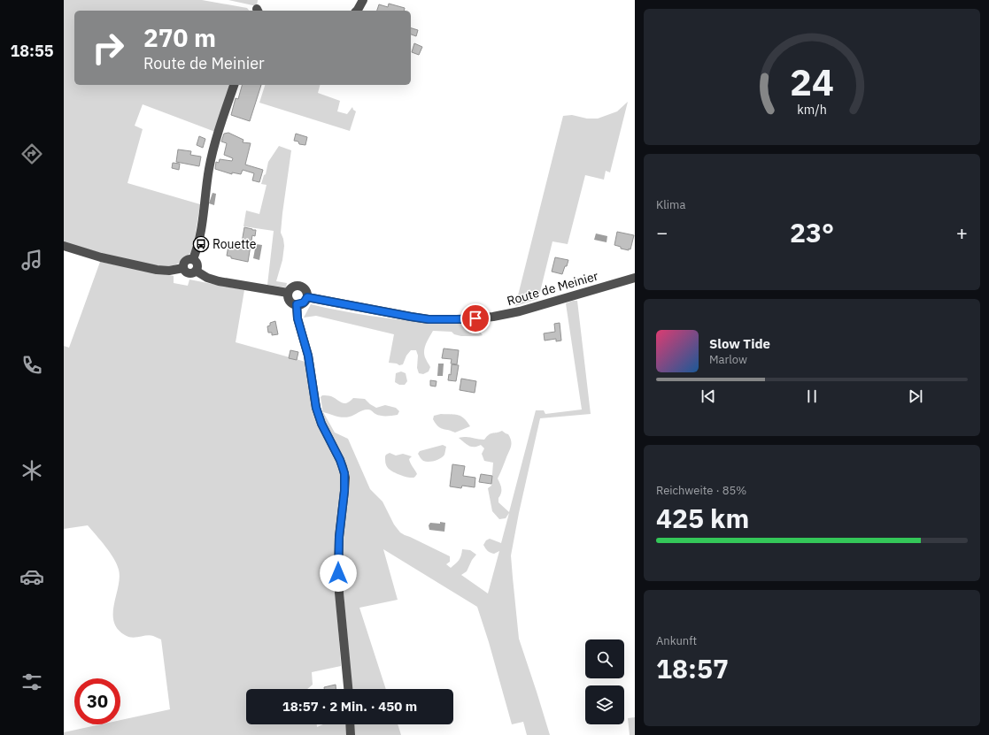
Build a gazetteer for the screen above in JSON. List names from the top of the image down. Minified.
{"streets":{"street":["Route de Meinier"]},"places":{"bus stop":["Rouette"]},"page":{"tabs":"18:55","turn":["270 m","Route de Meinier"],"tile":["Klima",["Reichweite · 85%","425 km"],["Ankunft","18:57"]],"heat":["−","23°","+"],"song":["Slow Tide","Marlow"],"limit":"30","trip":"18:57 · 2 Min. · 450 m","gauge":["24","km/h"]}}
